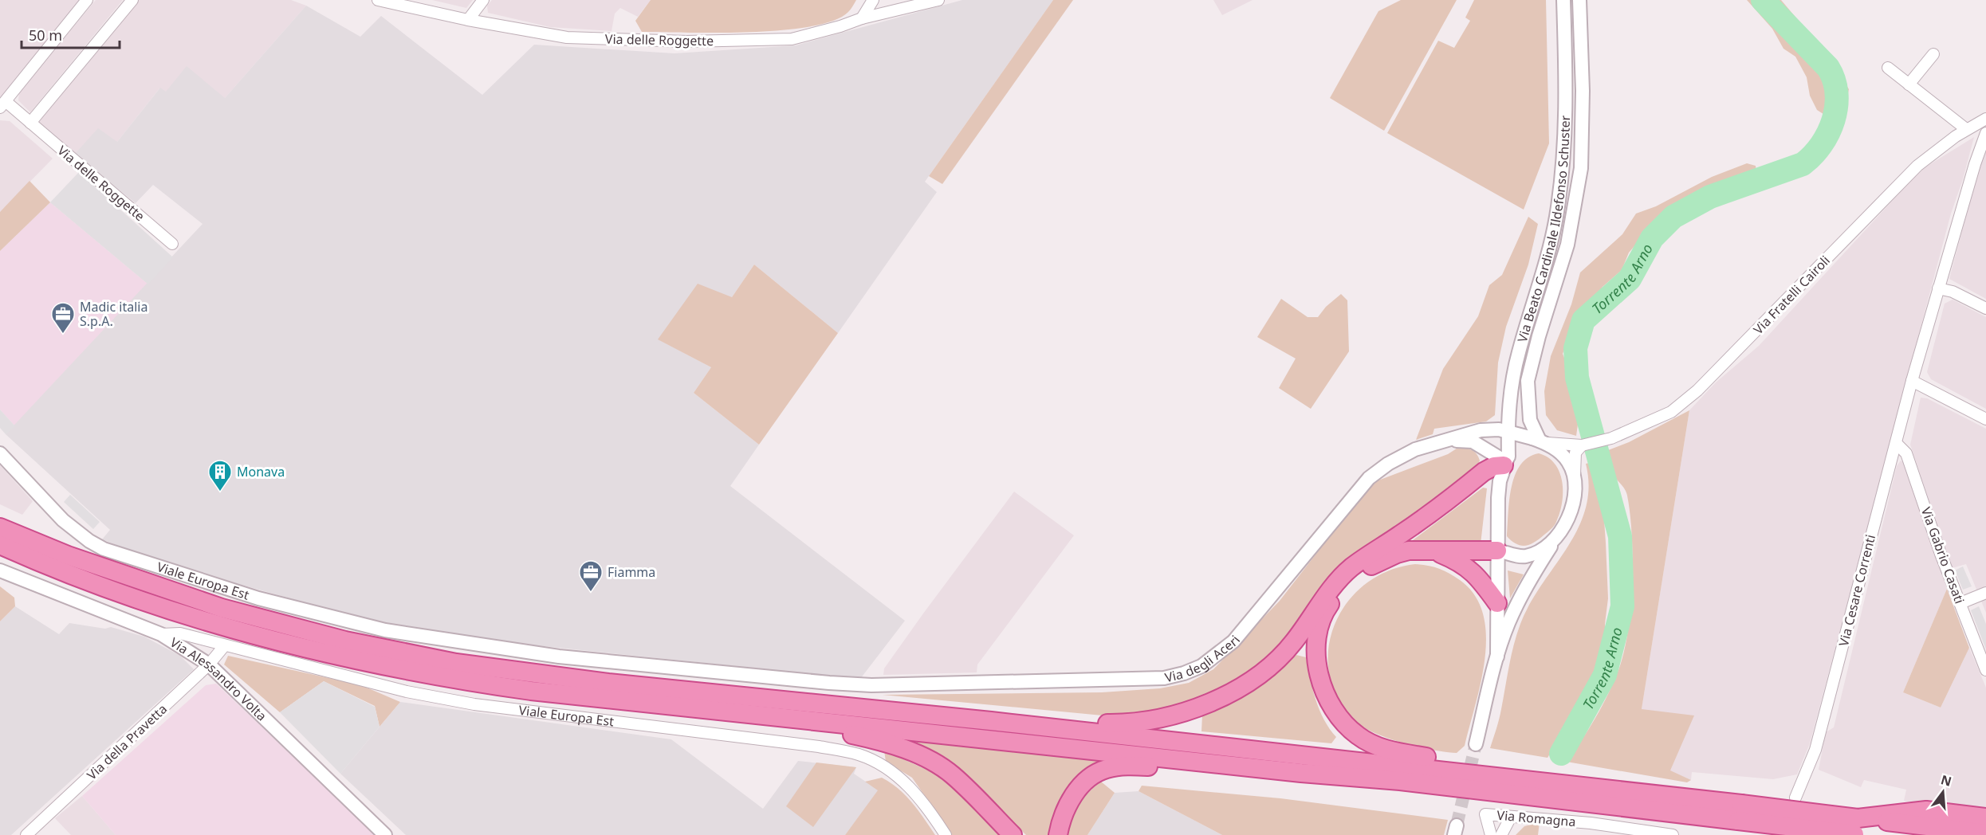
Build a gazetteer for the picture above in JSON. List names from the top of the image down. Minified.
{"streets":{"street":["Via delle Roggette","Via Beato Cardinale Ildefonso Schuster","Via Fratelli Cairoli","Via Gabrio Casati","Viale Europa Est","Via Cesare Correnti","Via degli Aceri","Via Alessandro Volta","Via della Pravetta","Via Romagna"]},"crossings":[["Via Beato Cardinale Ildefonso Schuster","Via Fratelli Cairoli"],["Via Gabrio Casati","Via Cesare Correnti"],["Viale Europa Est","Via degli Aceri"],["Viale Europa Est","Via Alessandro Volta"],["Viale Europa Est","Via della Pravetta"],["Via Alessandro Volta","Via della Pravetta"]],"water":["Torrente Arno"],"places":{"office":["Madic italia S.p.A.","Fiamma"],"building":["Monava"]},"scale_bar":"50 m","north":"top"}
